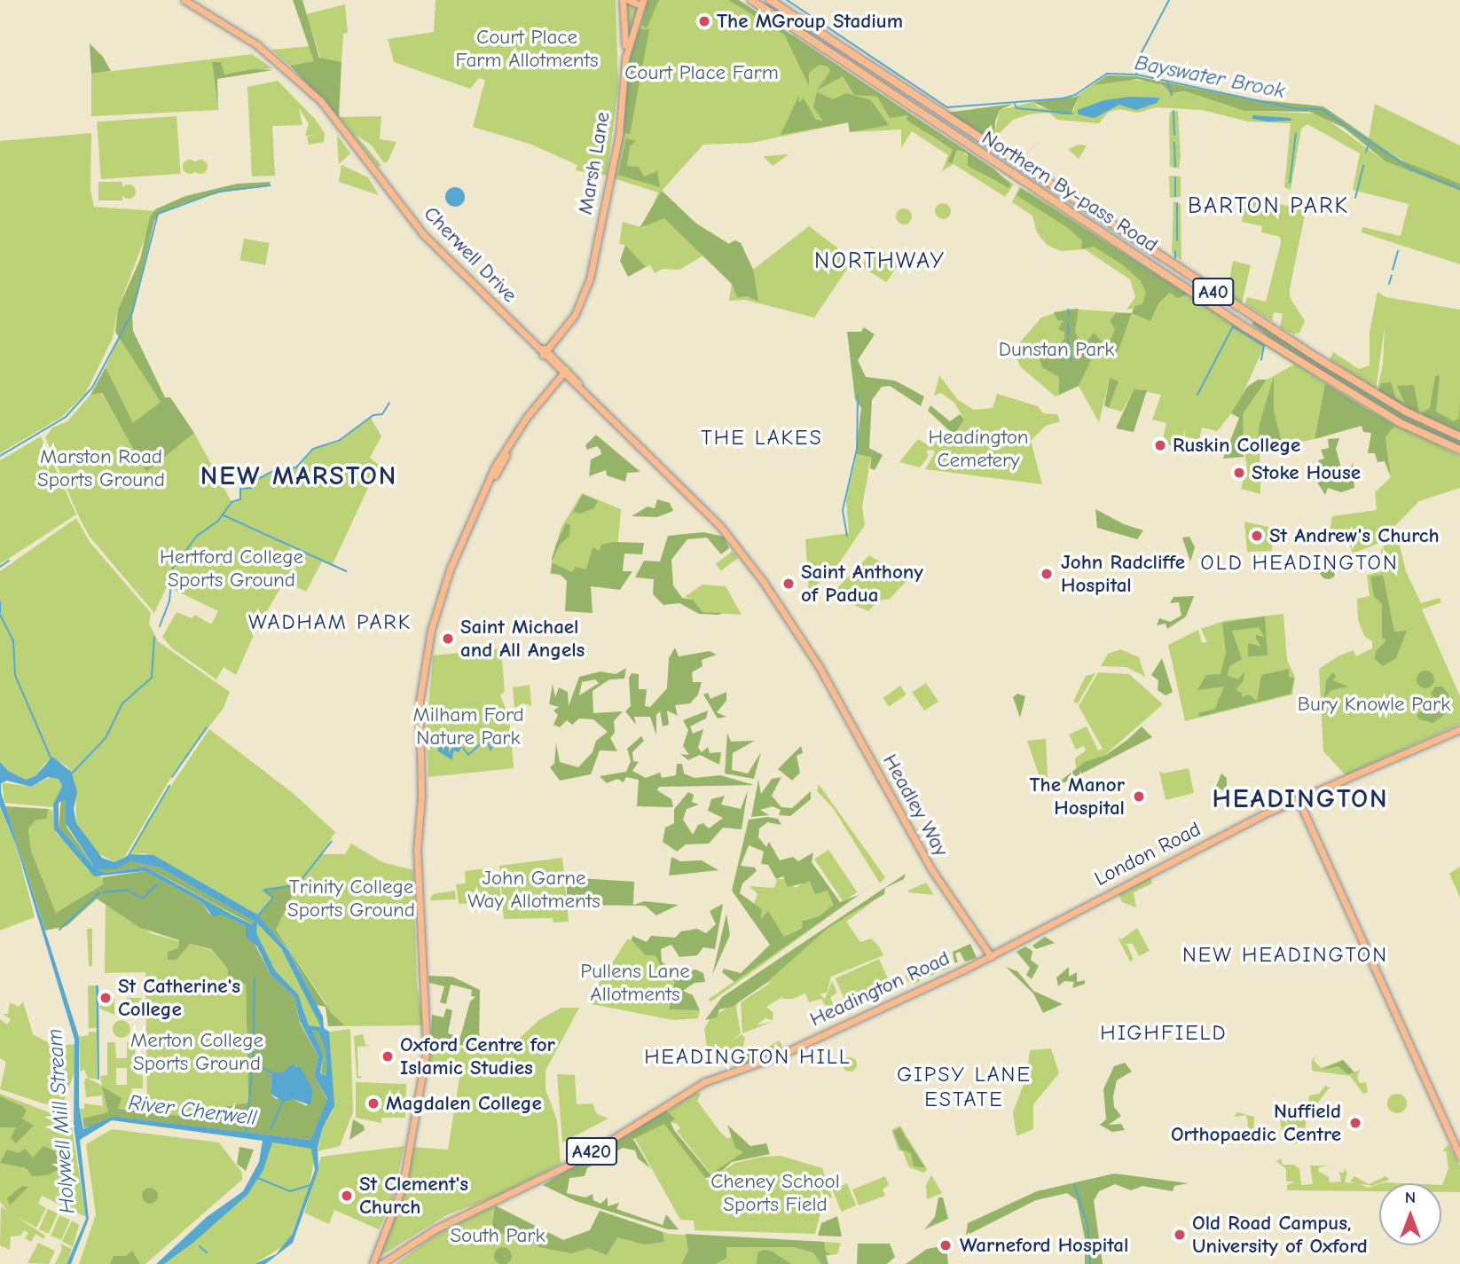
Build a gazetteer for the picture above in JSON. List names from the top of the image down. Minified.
{"streets":{"highway":["Northern By-pass Road","A40"],"main road":["Marsh Lane","Cherwell Drive","Headley Way","London Road","Headington Road","A420"]},"crossings":[["Marsh Lane","Cherwell Drive"],["Cherwell Drive","Headley Way"],["Headley Way","London Road"],["Headley Way","Headington Road"],["London Road","Headington Road"]],"districts":["BARTON PARK","NORTHWAY","THE LAKES","NEW MARSTON","OLD HEADINGTON","WADHAM PARK","HEADINGTON","NEW HEADINGTON","HIGHFIELD","HEADINGTON HILL","GIPSY LANE ESTATE"],"water":["Bayswater Brook","River Cherwell","Holywell Mill Stream"],"parks":["Court Place Farm Allotments","Court Place Farm","Dunstan Park","Headington Cemetery","Marston Road Sports Ground","Hertford College Sports Ground","Bury Knowle Park","Milham Ford Nature Park","John Garne Way Allotments","Trinity College Sports Ground","Pullens Lane Allotments","Merton College Sports Ground","Cheney School Sports Field","South Park"],"places":["The MGroup Stadium","Ruskin College","Stoke House","St Andrew's Church","John Radcliffe Hospital","Saint Anthony of Padua","Saint Michael and All Angels","The Manor Hospital","St Catherine's College","Oxford Centre for Islamic Studies","Magdalen College","Nuffield Orthopaedic Centre","St Clement's Church","Old Road Campus, University of Oxford","Warneford Hospital"],"north":"top"}
